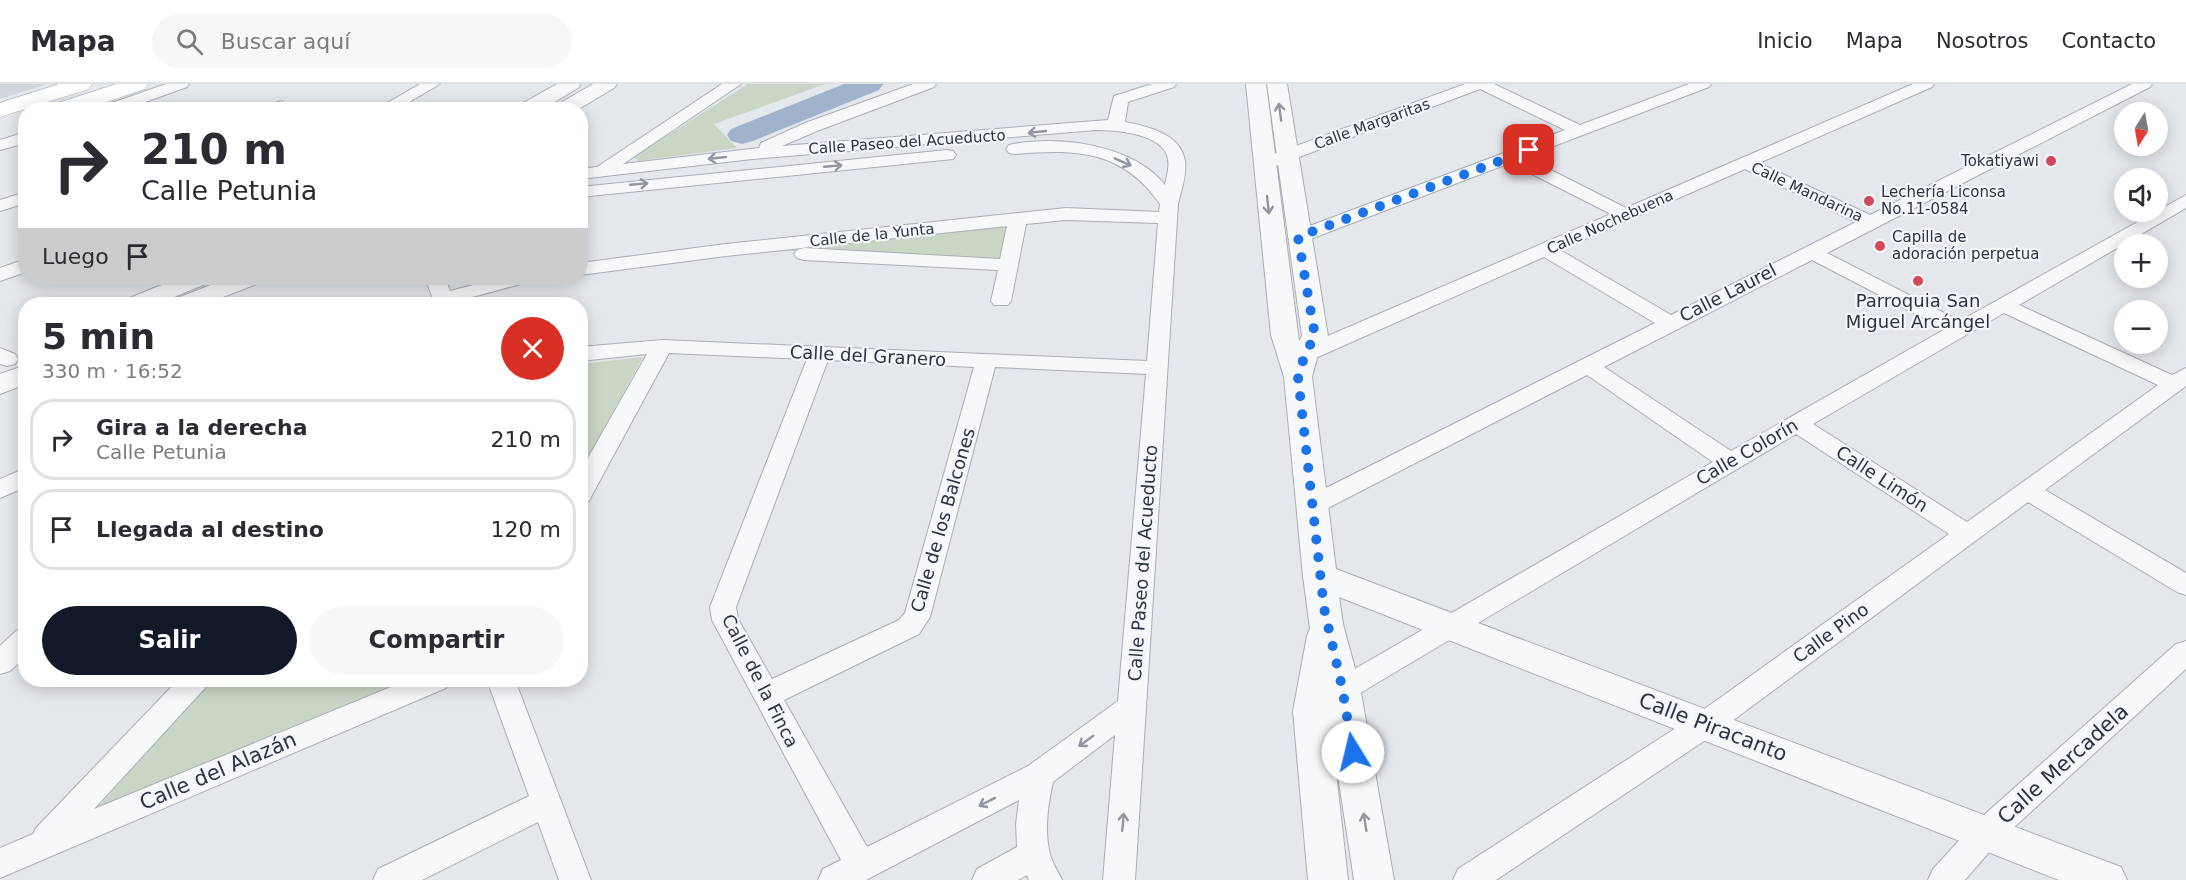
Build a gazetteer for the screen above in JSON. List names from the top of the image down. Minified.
{"streets":{"street":["Calle Margaritas","Calle Paseo del Acueducto","Calle Mandarina","Calle Nochebuena","Calle de la Yunta","Calle Laurel","Calle del Granero","Calle Colorín","Calle Limón","Calle de los Balcones","Calle Pino","Calle de la Finca","Calle Piracanto","Calle Mercadela","Calle del Alazán"]},"crossings":[["Calle Paseo del Acueducto","Calle de la Yunta"],["Calle Paseo del Acueducto","Calle del Granero"],["Calle Paseo del Acueducto","Calle de la Finca"],["Calle Mandarina","Calle Nochebuena"],["Calle Mandarina","Calle Laurel"],["Calle del Granero","Calle de los Balcones"],["Calle del Granero","Calle de la Finca"],["Calle Colorín","Calle Limón"],["Calle Colorín","Calle Piracanto"],["Calle Limón","Calle Pino"],["Calle de los Balcones","Calle de la Finca"],["Calle Pino","Calle Piracanto"],["Calle Piracanto","Calle Mercadela"]],"places":["Tokatiyawi","Lechería Liconsa No.11-0584","Capilla de adoración perpetua","Parroquia San Miguel Arcángel"],"north":"bottom","page":{"header":"Mapa","search":"Buscar aquí","nav":["Inicio","Mapa","Nosotros","Contacto"],"map_buttons":["+","−"],"turn":["210 m","Calle Petunia"],"then":"Luego","heading":["5 min","330 m · 16:52"],"list":[{"name":"Gira a la derecha","note":"Calle Petunia","value":"210 m"},{"name":"Llegada al destino","value":"120 m"}],"buttons":["Salir","Compartir"]}}
